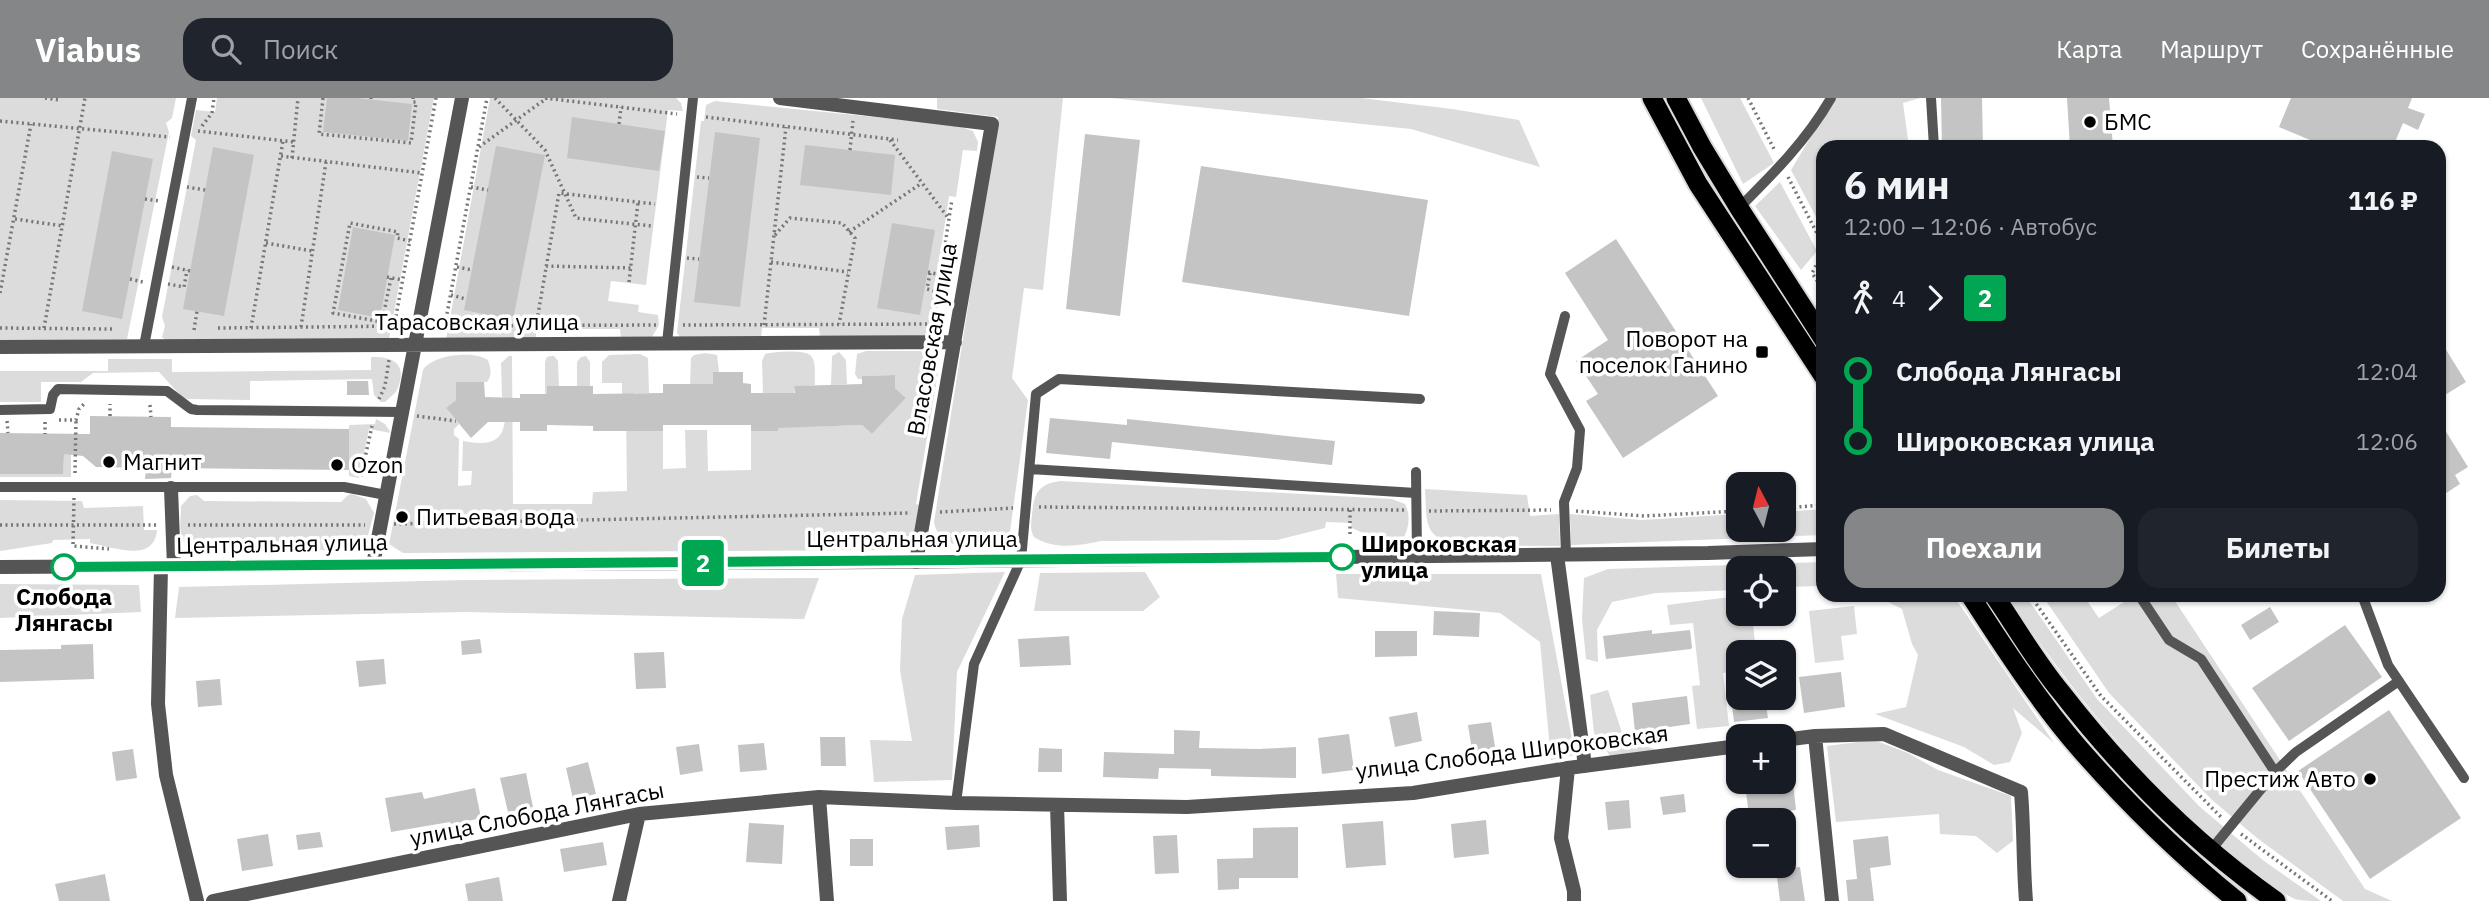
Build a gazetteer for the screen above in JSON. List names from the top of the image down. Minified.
{"streets":{"street":["Тарасовская улица","Власовская улица","Центральная улица","улица Слобода Широковская","улица Слобода Лянгасы"]},"crossings":[["Тарасовская улица","Власовская улица"],["Власовская улица","Центральная улица"],["улица Слобода Широковская","улица Слобода Лянгасы"]],"places":{"other":["БМС","Магнит","Ozon","Питьевая вода","Широковская улица","Слобода Лянгасы","Престиж Авто"],"transit":["Поворот на поселок Ганино"]},"lines":["bus line 2"],"north":"top","page":{"header":"Viabus","search":"Поиск","nav":["Карта","Маршрут","Сохранённые"],"on_map":"2","heading":["6 мин","12:00 – 12:06 · Автобус","116 ₽"],"legs":["4","2"],"list":[{"name":"Слобода Лянгасы","value":"12:04"},{"name":"Широковская улица","value":"12:06"}],"map_buttons":["+","−"],"buttons":["Поехали","Билеты"]}}
